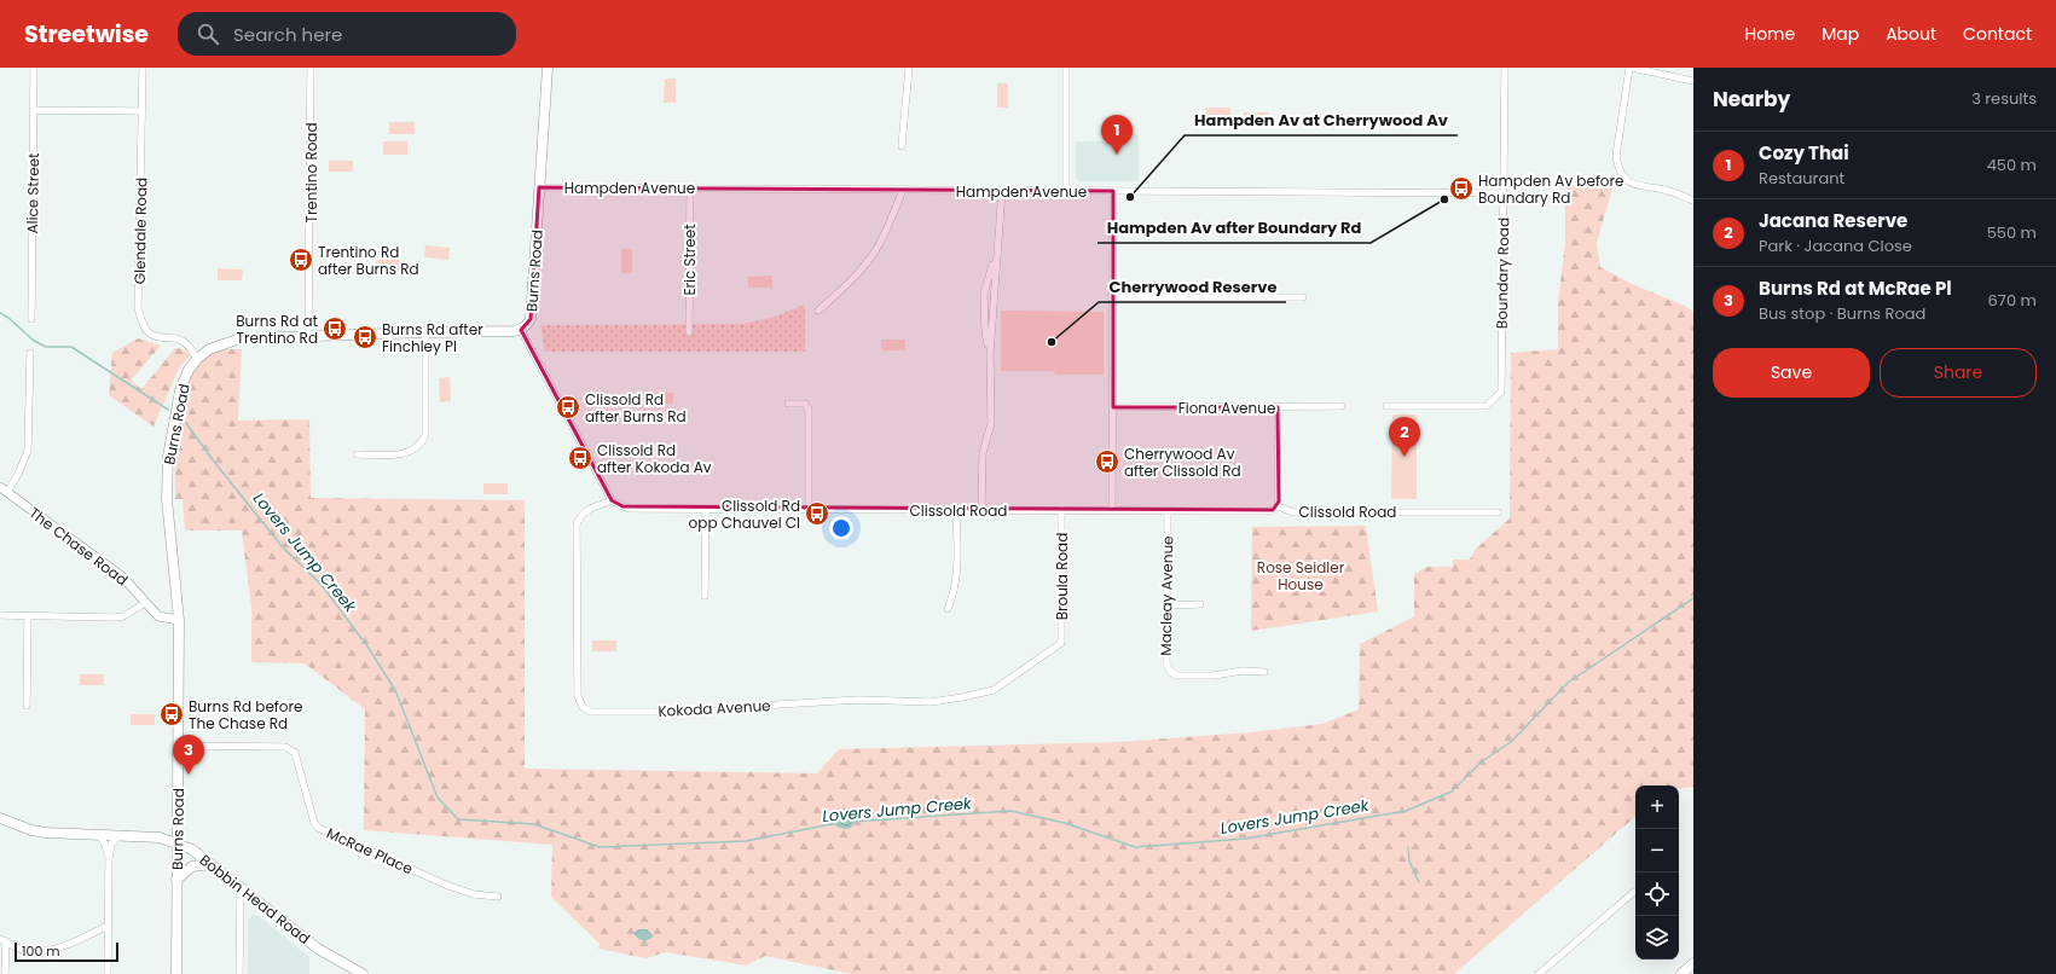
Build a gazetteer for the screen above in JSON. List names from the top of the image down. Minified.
{"streets":{"main road":["Burns Road","Bobbin Head Road"],"street":["Trentino Road","Hampden Avenue","Alice Street","Glendale Road","Eric Street","Boundary Road","Fiona Avenue","Clissold Road","The Chase Road","Broula Road","Macleay Avenue","Kokoda Avenue","McRae Place"]},"crossings":[["Trentino Road","Burns Road"],["Hampden Avenue","Eric Street"],["Hampden Avenue","Burns Road"],["Hampden Avenue","Boundary Road"],["Glendale Road","Burns Road"],["Burns Road","The Chase Road"],["Burns Road","McRae Place"],["Burns Road","Bobbin Head Road"],["Clissold Road","Broula Road"],["Clissold Road","Macleay Avenue"],["Clissold Road","Kokoda Avenue"],["Broula Road","Kokoda Avenue"]],"water":["Lovers Jump Creek"],"parks":["Rose Seidler House"],"places":{"bus stop":["Hampden Av before Boundary Rd","Trentino Rd after Burns Rd","Burns Rd at Trentino Rd","Burns Rd after Finchley Pl","Clissold Rd after Burns Rd","Clissold Rd after Kokoda Av","Cherrywood Av after Clissold Rd","Clissold Rd opp Chauvel Cl","Burns Rd before The Chase Rd"],"other":["Hampden Av at Cherrywood Av","Hampden Av after Boundary Rd","Cherrywood Reserve"]},"scale_bar":"100 m","page":{"header":"Streetwise","search":"Search here","nav":["Home","Map","About","Contact"],"heading":["Nearby","3 results"],"pins":["1","2","3"],"list":[{"mark":"1","name":"Cozy Thai","note":"Restaurant","value":"450 m"},{"mark":"2","name":"Jacana Reserve","note":"Park · Jacana Close","value":"550 m"},{"mark":"3","name":"Burns Rd at McRae Pl","note":"Bus stop · Burns Road","value":"670 m"}],"buttons":["Save","Share"],"map_buttons":["+","−"],"scale":"100 m"}}
